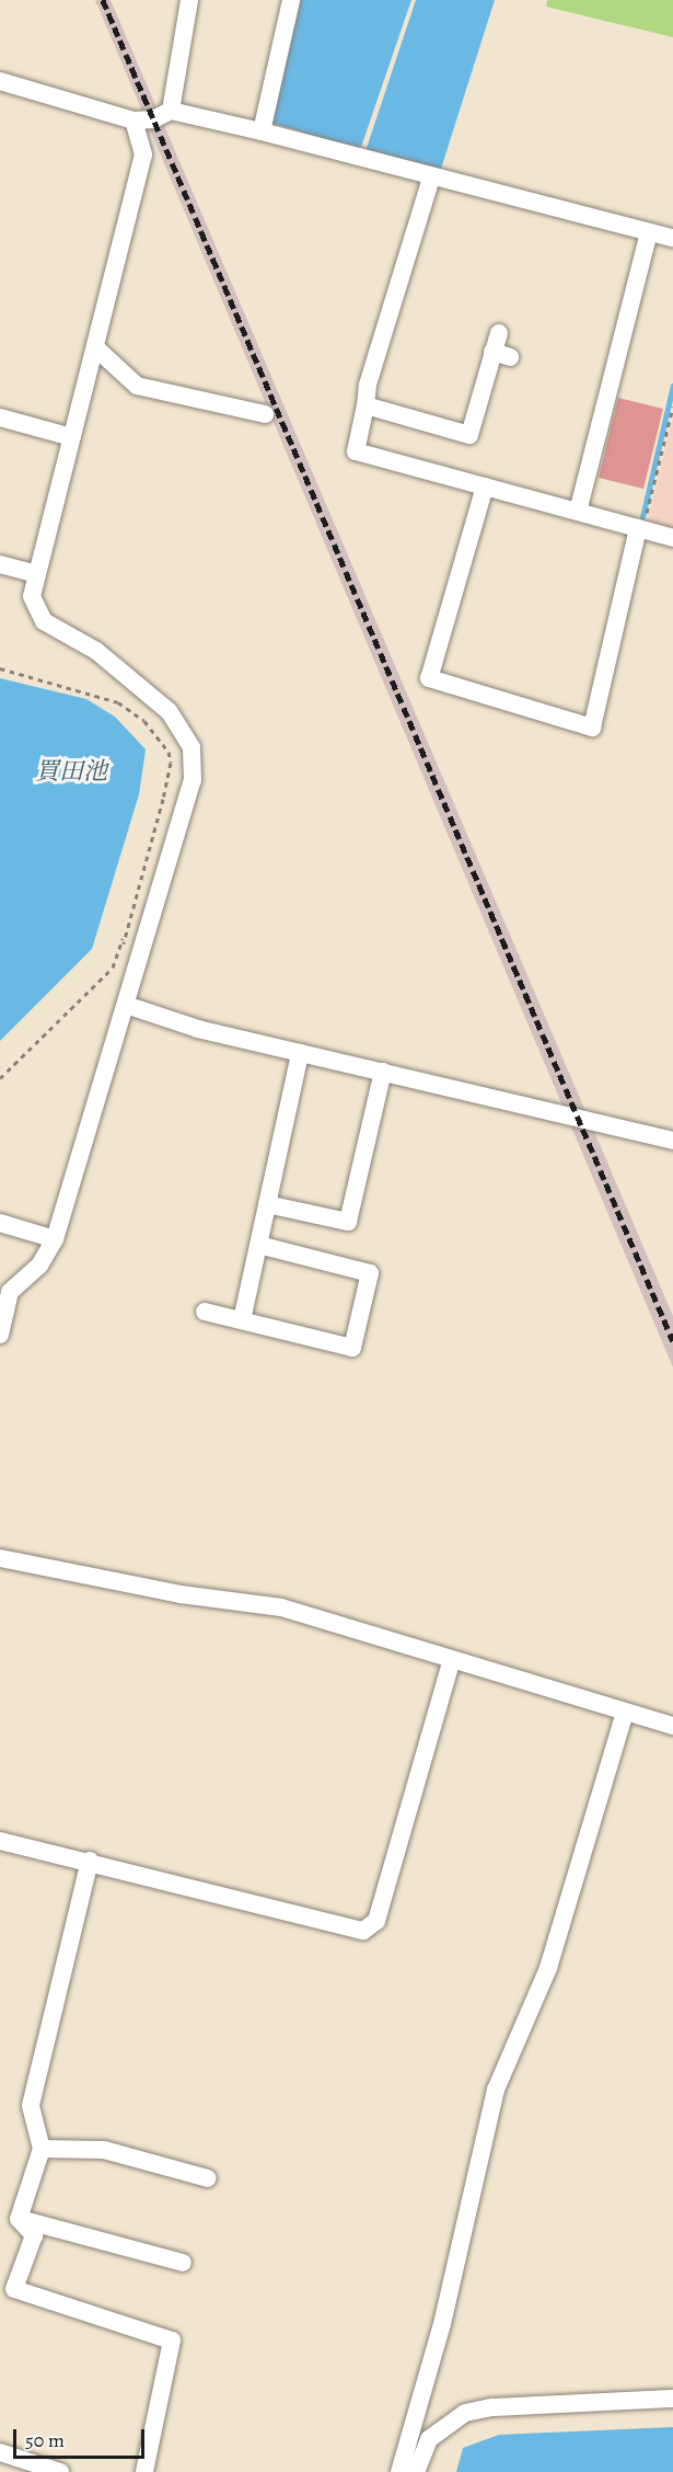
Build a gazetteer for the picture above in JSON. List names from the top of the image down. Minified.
{"water":["買田池"],"scale_bar":"50 m"}
